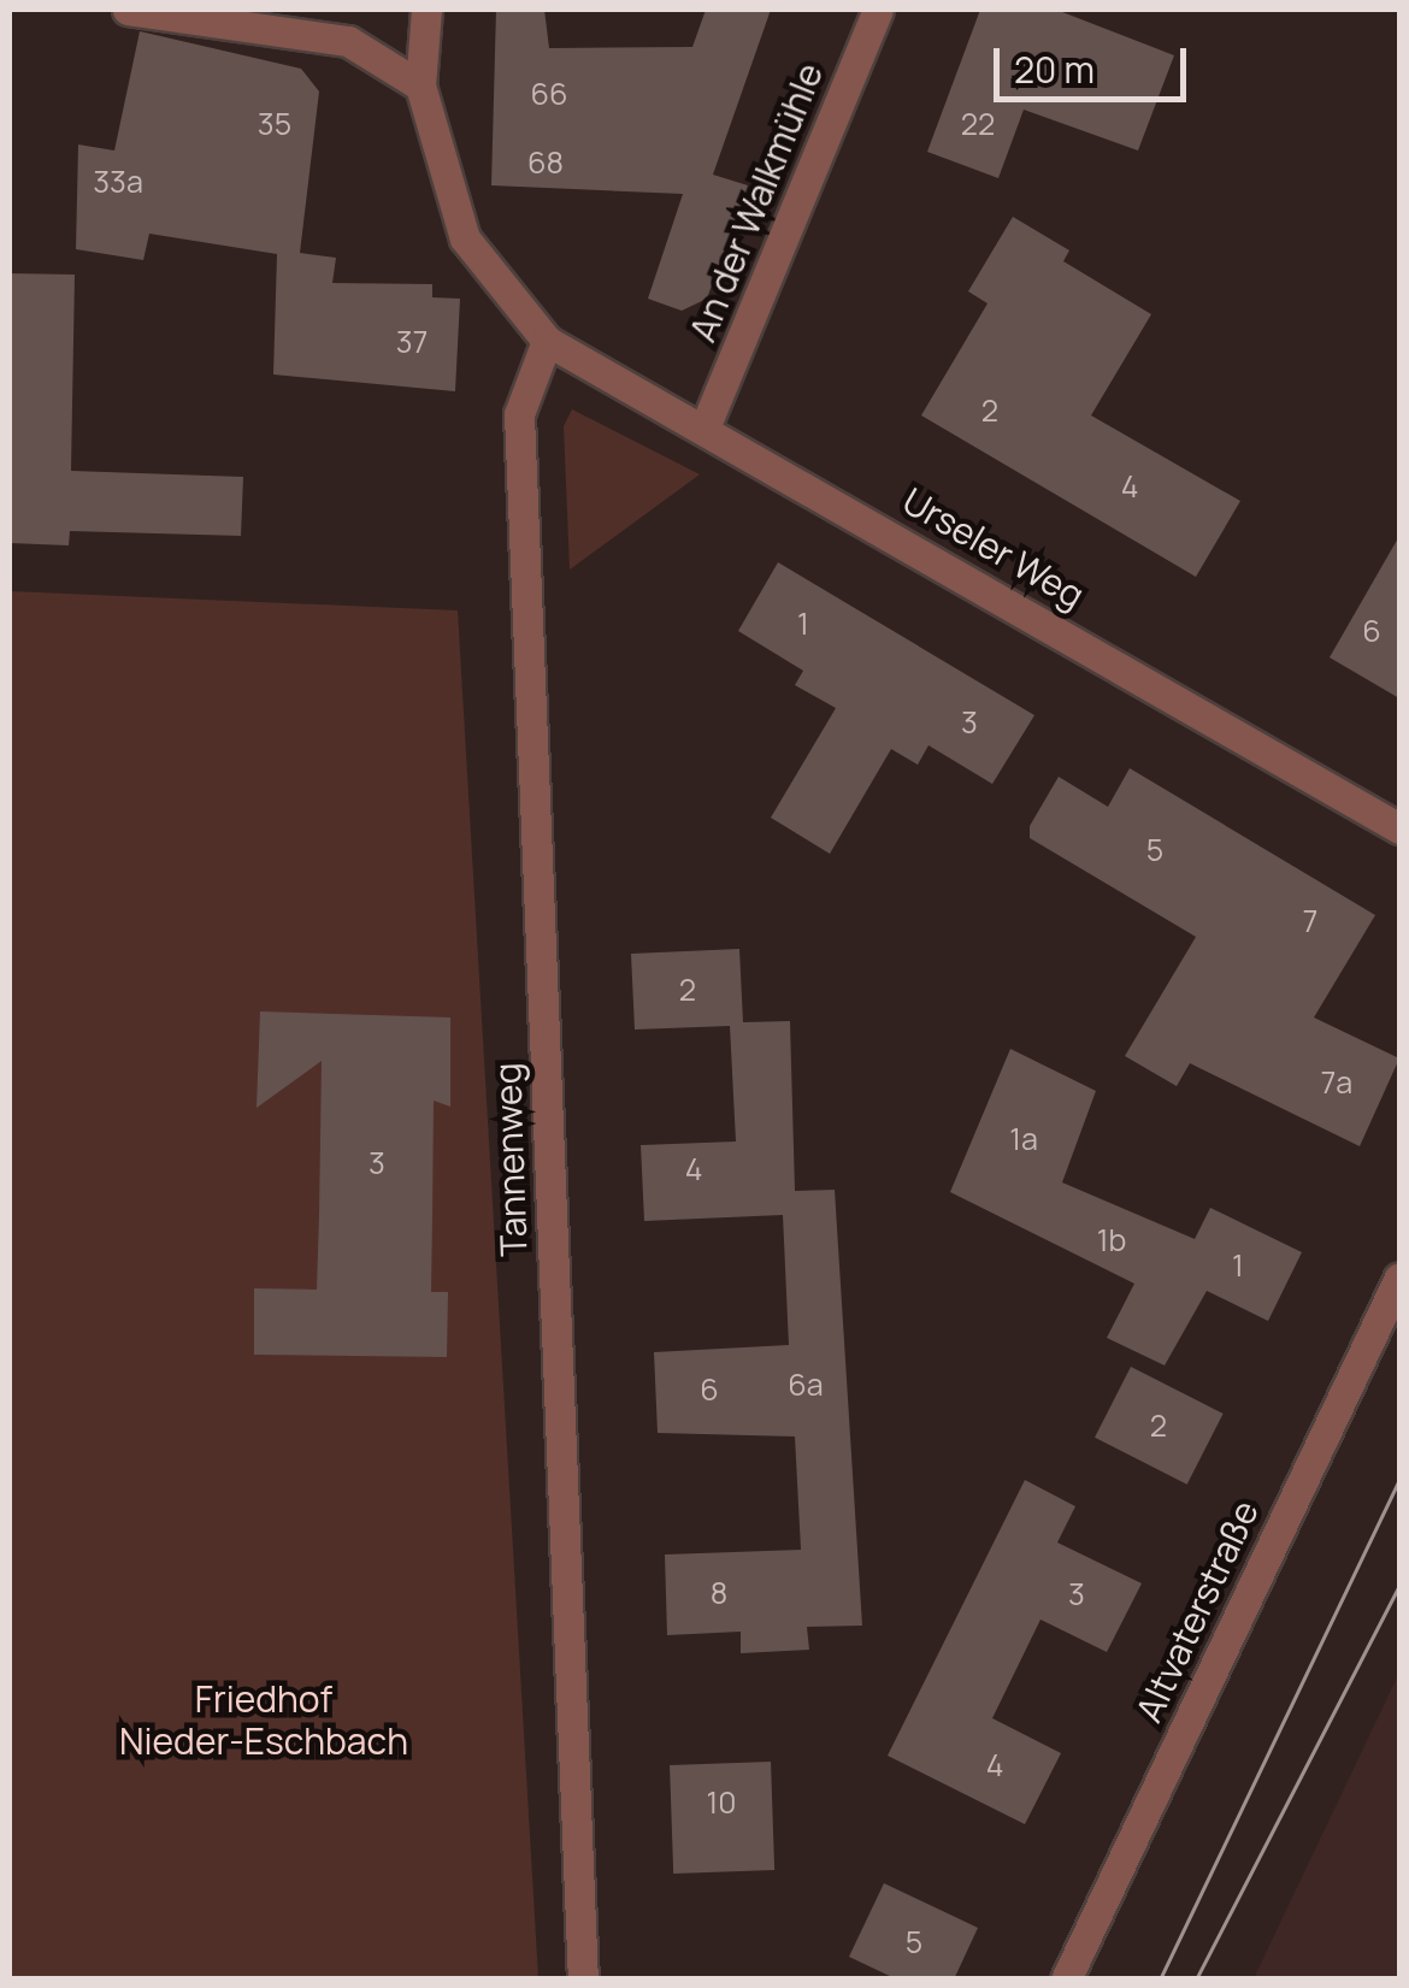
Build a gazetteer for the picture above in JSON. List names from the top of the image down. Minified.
{"streets":{"street":["An der Walkmühle","Urseler Weg","Tannenweg","Altvaterstraße"]},"crossings":[["An der Walkmühle","Urseler Weg"],["Urseler Weg","Tannenweg"]],"parks":["Friedhof Nieder-Eschbach"],"house_numbers":["66","35","22","68","33a","37","2","4","1","6","3","5","7","2","7a","1a","3","4","1b","1","6a","6","2","8","3","4","10","5"],"scale_bar":"20 m"}
